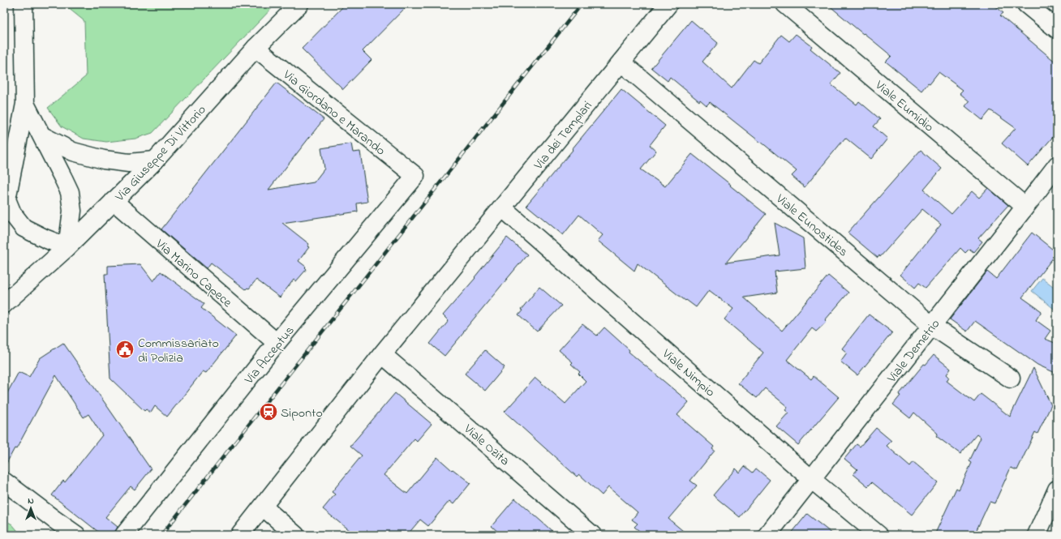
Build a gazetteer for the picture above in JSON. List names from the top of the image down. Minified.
{"streets":{"street":["Viale Eumidio","Via Giordano e Marando","Via dei Templari","Via Giuseppe Di Vittorio","Viale Eunostides","Via Marino Capece","Viale Demetrio","Via Acceptus","Viale Nimpio","Viale Ozita"]},"crossings":[["Viale Eumidio","Viale Demetrio"],["Via Giordano e Marando","Via Giuseppe Di Vittorio"],["Via Giordano e Marando","Via Acceptus"],["Via dei Templari","Viale Eunostides"],["Via dei Templari","Viale Nimpio"],["Via dei Templari","Viale Ozita"],["Via Giuseppe Di Vittorio","Via Marino Capece"],["Viale Eunostides","Viale Demetrio"],["Via Marino Capece","Via Acceptus"],["Viale Demetrio","Viale Nimpio"]],"places":{"public building":["Commissariato di Polizia"],"station":["Siponto"]},"north":"top"}
